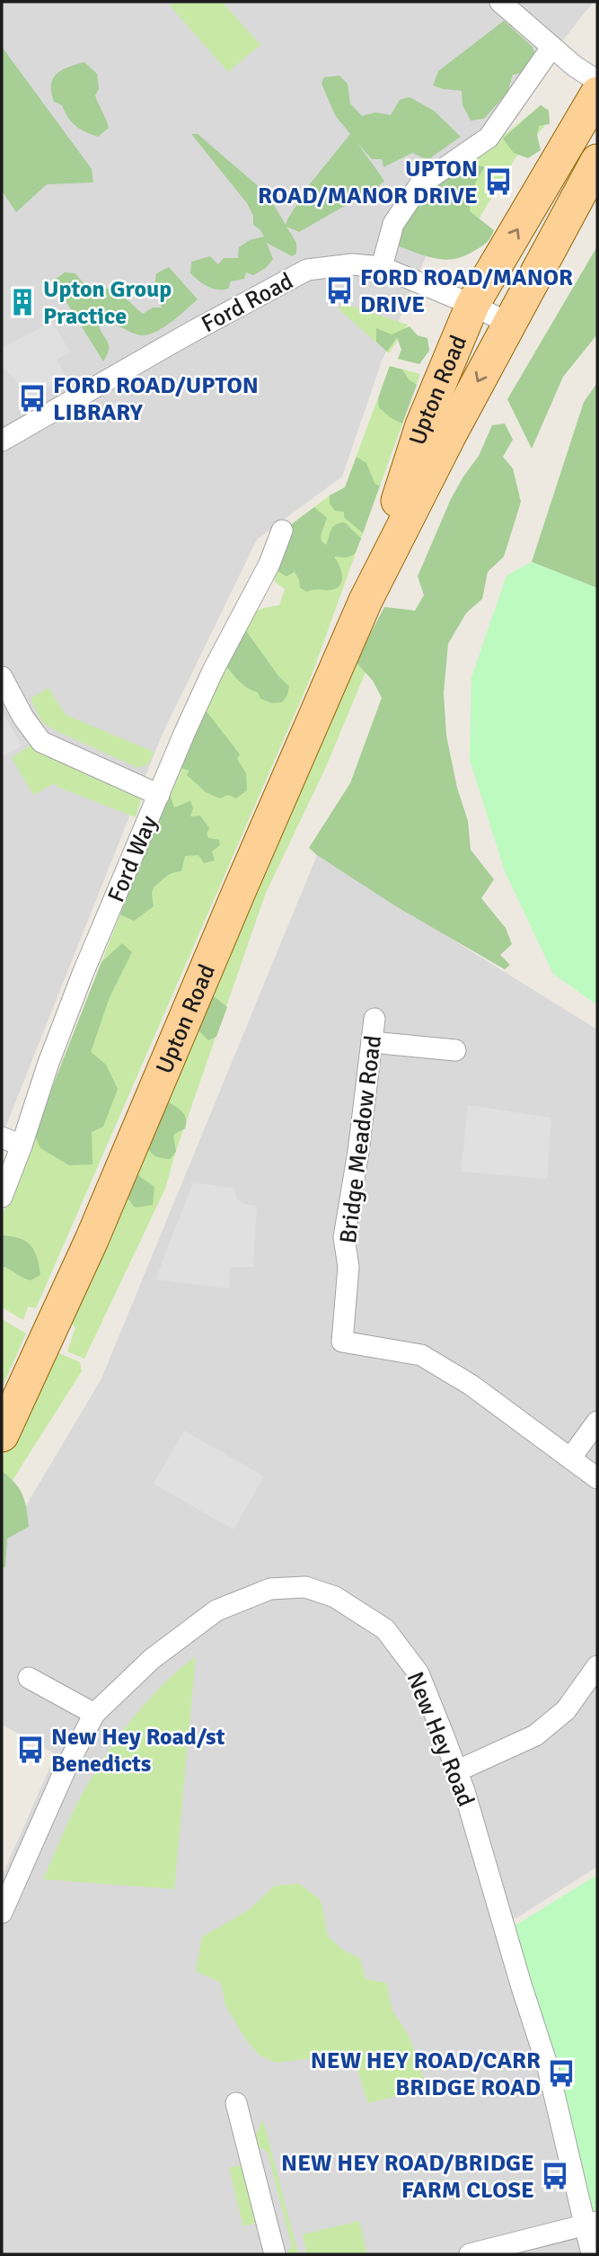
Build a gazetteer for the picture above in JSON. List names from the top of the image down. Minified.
{"streets":{"main road":["Upton Road"],"street":["Ford Road","Ford Way","Bridge Meadow Road","New Hey Road"]},"crossings":[["Ford Road","Upton Road"]],"places":{"bus stop":["UPTON ROAD/MANOR DRIVE","FORD ROAD/MANOR DRIVE","FORD ROAD/UPTON LIBRARY","New Hey Road/st Benedicts","NEW HEY ROAD/CARR BRIDGE ROAD","NEW HEY ROAD/BRIDGE FARM CLOSE"],"building":["Upton Group Practice"]}}
